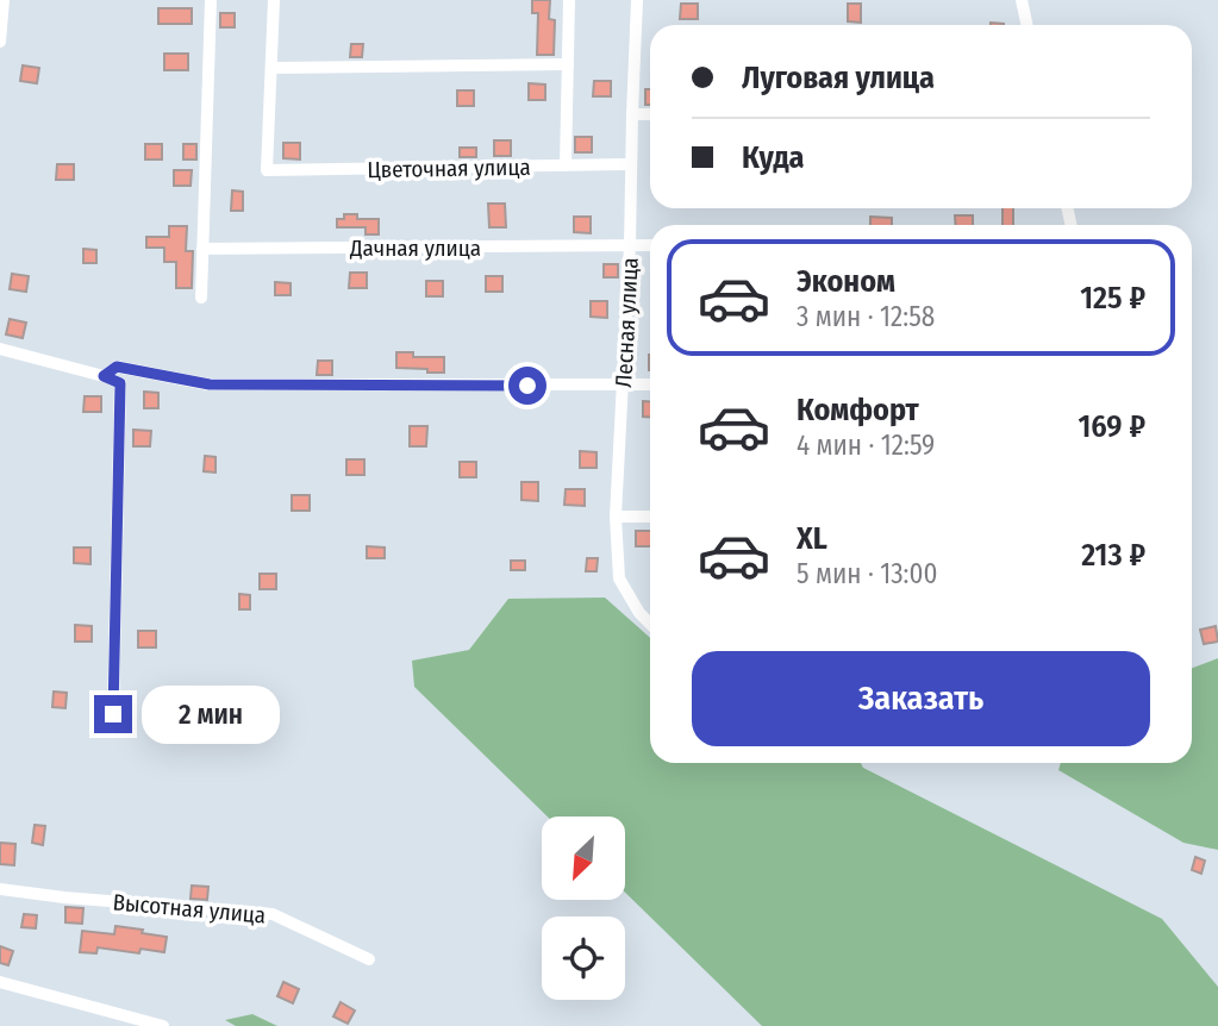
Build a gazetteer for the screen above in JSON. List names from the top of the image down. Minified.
{"streets":{"street":["Цветочная улица","Дачная улица","Лесная улица","Высотная улица"]},"crossings":[["Цветочная улица","Лесная улица"],["Дачная улица","Лесная улица"]],"north":"bottom left","page":{"banner":["Луговая улица","Куда"],"list":[{"name":"Эконом","note":"3 мин · 12:58","value":"125 ₽"},{"name":"Комфорт","note":"4 мин · 12:59","value":"169 ₽"},{"name":"XL","note":"5 мин · 13:00","value":"213 ₽"}],"buttons":"Заказать","bubble":"2 мин"}}
